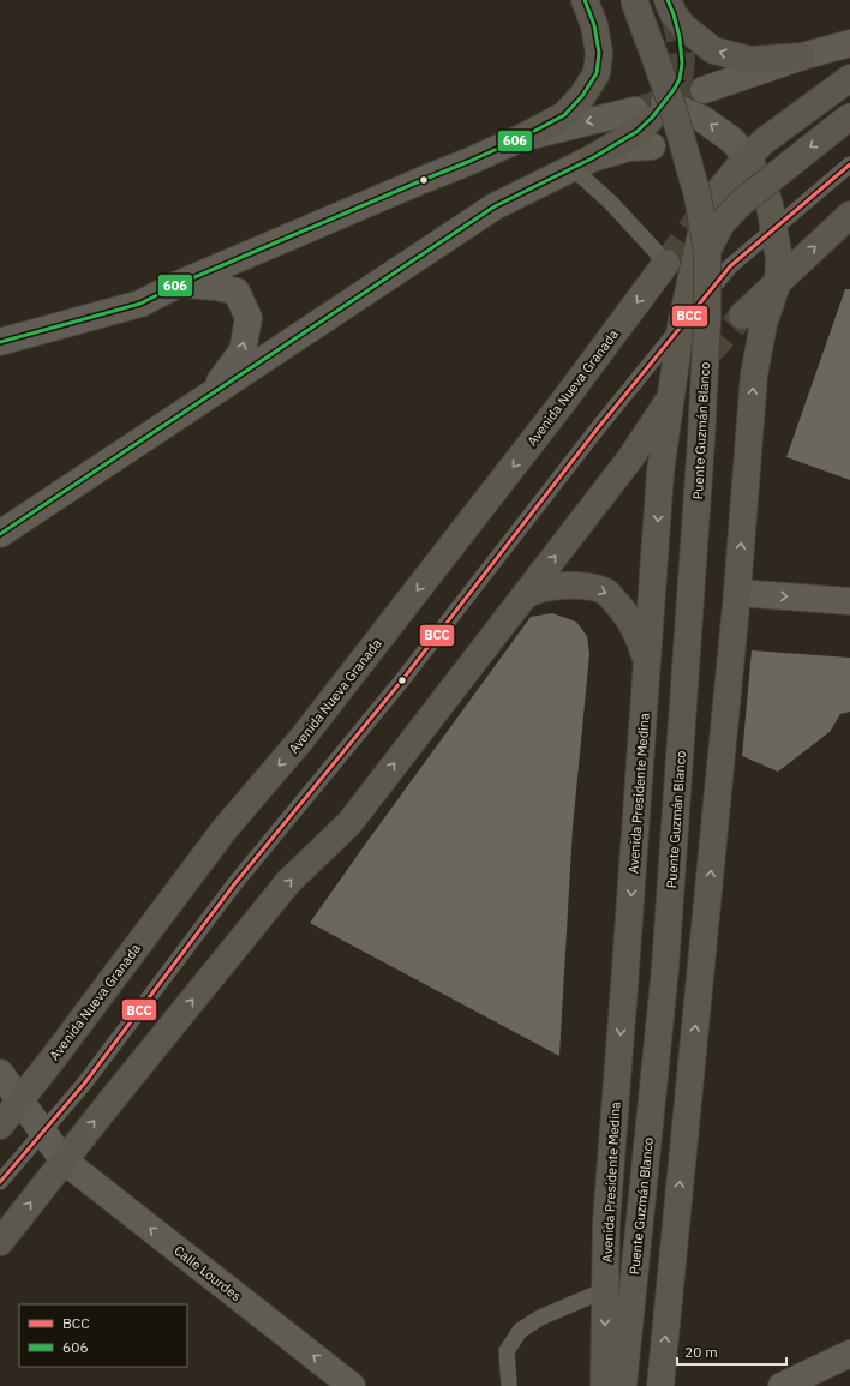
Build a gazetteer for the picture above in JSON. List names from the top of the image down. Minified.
{"streets":{"street":["Avenida Nueva Granada","Puente Guzmán Blanco","Avenida Presidente Medina","Calle Lourdes"]},"crossings":[["Avenida Nueva Granada","Calle Lourdes"]],"one_way":["Calle Lourdes"],"lines":["transit line 606","transit line BCC"],"legend":["BCC","606"],"scale_bar":"20 m"}
